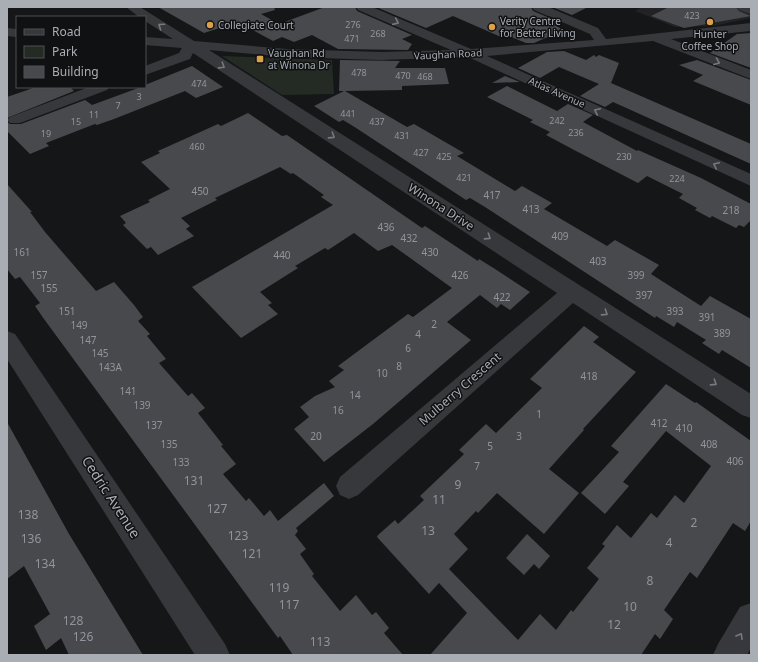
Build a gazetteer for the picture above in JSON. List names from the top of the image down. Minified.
{"streets":{"street":["Vaughan Road","Atlas Avenue","Winona Drive","Mulberry Crescent","Cedric Avenue"]},"crossings":[["Vaughan Road","Atlas Avenue"],["Vaughan Road","Winona Drive"],["Winona Drive","Mulberry Crescent"]],"one_way":["Winona Drive"],"places":{"other":["Hunter Coffee Shop","Collegiate Court","Verity Centre for Better Living"],"transit":["Vaughan Rd at Winona Dr"]},"house_numbers":["423","276","268","471","478","470","468","474","3","7","441","11","242","15","437","236","19","431","460","427","425","230","421","224","450","417","413","218","436","409","432","161","430","440","403","157","426","399","155","397","422","151","393","391","2","149","389","4","147","6","145","8","143A","10","418","141","14","139","16","1","412","137","410","20","3","135","408","5","406","133","7","131","9","11","127","138","2","13","123","136","4","121","134","8","119","117","10","128","12","126","113"],"legend":["Road","Park","Building"]}
